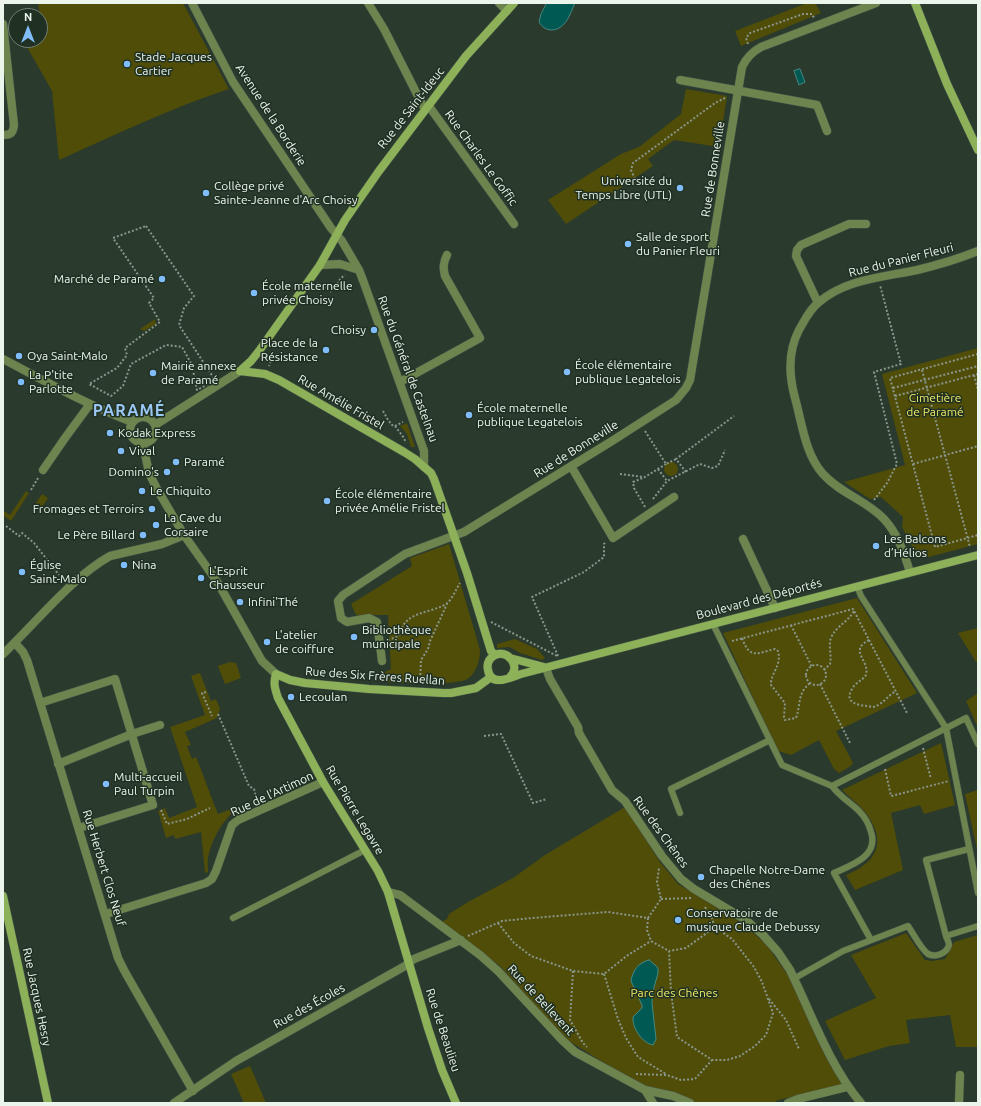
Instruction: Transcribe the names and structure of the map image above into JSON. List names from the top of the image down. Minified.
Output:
{"streets":{"main road":["Rue de Saint-Ideuc","Rue Amélie Fristel","Boulevard des Déportés","Rue des Six Frères Ruellan","Rue Pierre Legavre","Rue Jacques Hesry","Rue de Beaulieu"],"street":["Avenue de la Borderie","Rue Charles Le Goffic","Rue de Bonneville","Rue du Panier Fleuri","Rue du Général de Castelnau","Rue de l'Artimon","Rue des Chênes","Rue Herbert Clos Neuf","Rue de Bellevent","Rue des Écoles"]},"crossings":[["Rue de Saint-Ideuc","Avenue de la Borderie"],["Rue de Saint-Ideuc","Rue Charles Le Goffic"],["Rue de Saint-Ideuc","Rue du Général de Castelnau"],["Rue de Saint-Ideuc","Rue Amélie Fristel"],["Avenue de la Borderie","Rue du Général de Castelnau"],["Rue du Panier Fleuri","Boulevard des Déportés"],["Rue du Général de Castelnau","Rue Amélie Fristel"],["Boulevard des Déportés","Rue des Six Frères Ruellan"],["Boulevard des Déportés","Rue des Chênes"],["Rue des Six Frères Ruellan","Rue Pierre Legavre"],["Rue de l'Artimon","Rue Pierre Legavre"],["Rue de l'Artimon","Rue Herbert Clos Neuf"],["Rue Pierre Legavre","Rue de Bellevent"],["Rue Pierre Legavre","Rue des Écoles"],["Rue Pierre Legavre","Rue de Beaulieu"],["Rue Herbert Clos Neuf","Rue des Écoles"],["Rue de Bellevent","Rue des Écoles"],["Rue des Écoles","Rue de Beaulieu"]],"districts":["PARAMÉ"],"parks":["Cimetière de Paramé","Parc des Chênes"],"places":["Stade Jacques Cartier","Université du Temps Libre (UTL)","Collège privé Sainte-Jeanne d'Arc Choisy","Salle de sport du Panier Fleuri","Marché de Paramé","École maternelle privée Choisy","Choisy","Place de la Résistance","Oya Saint-Malo","École élémentaire publique Legatelois","Mairie annexe de Paramé","La P'tite Parlotte","École maternelle publique Legatelois","Kodak Express","Vival","Paramé","Domino's","Le Chiquito","École élémentaire privée Amélie Fristel","Fromages et Terroirs","La Cave du Corsaire","Le Père Billard","Les Balcons d’Hélios","Nina","Église Saint-Malo","L'Esprit Chausseur","Infini'Thé","Bibliothèque municipale","L'atelier de coiffure","Lecoulan","Multi-accueil Paul Turpin","Chapelle Notre-Dame des Chênes","Conservatoire de musique Claude Debussy"],"north":"top"}
